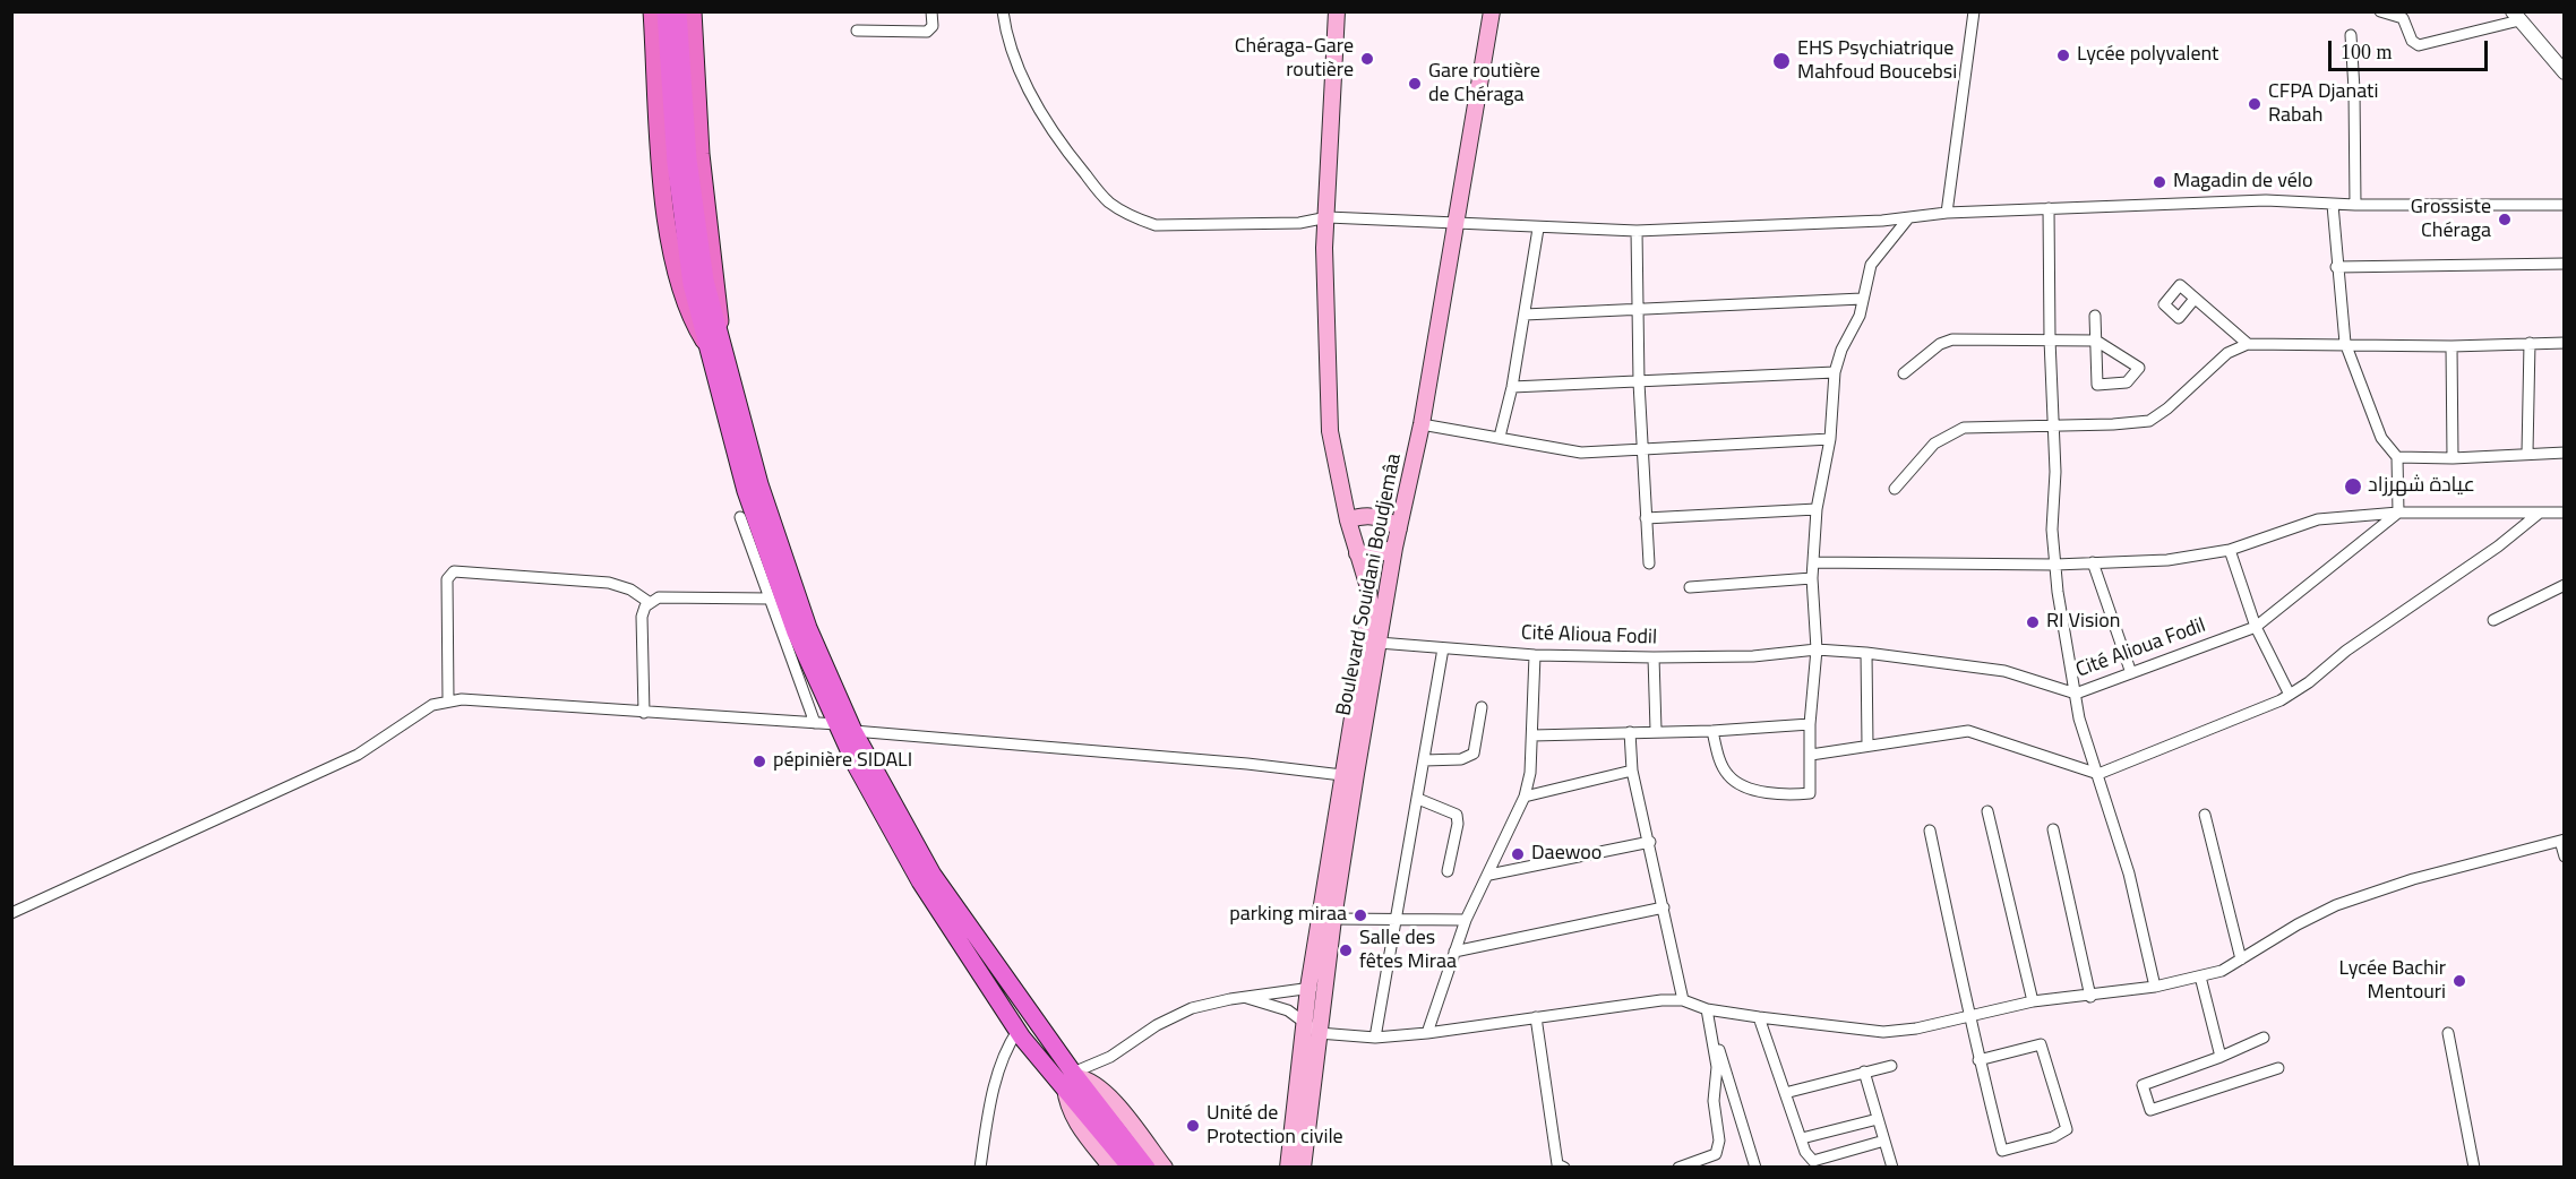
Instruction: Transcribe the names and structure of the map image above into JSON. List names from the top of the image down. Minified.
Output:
{"streets":{"main road":["Boulevard Souidani Boudjemâa"],"street":["Cité Alioua Fodil"]},"crossings":[["Boulevard Souidani Boudjemâa","Cité Alioua Fodil"]],"places":["Lycée polyvalent","Chéraga-Gare routière","EHS Psychiatrique Mahfoud Boucebsi","Gare routière de Chéraga","CFPA Djanati Rabah","Magadin de vélo","Grossiste Chéraga","عيادة شهرزاد","RI Vision","pépinière SIDALI","Daewoo","parking miraa","Salle des fêtes Miraa","Lycée Bachir Mentouri","Unité de Protection civile"],"scale_bar":"100 m"}
